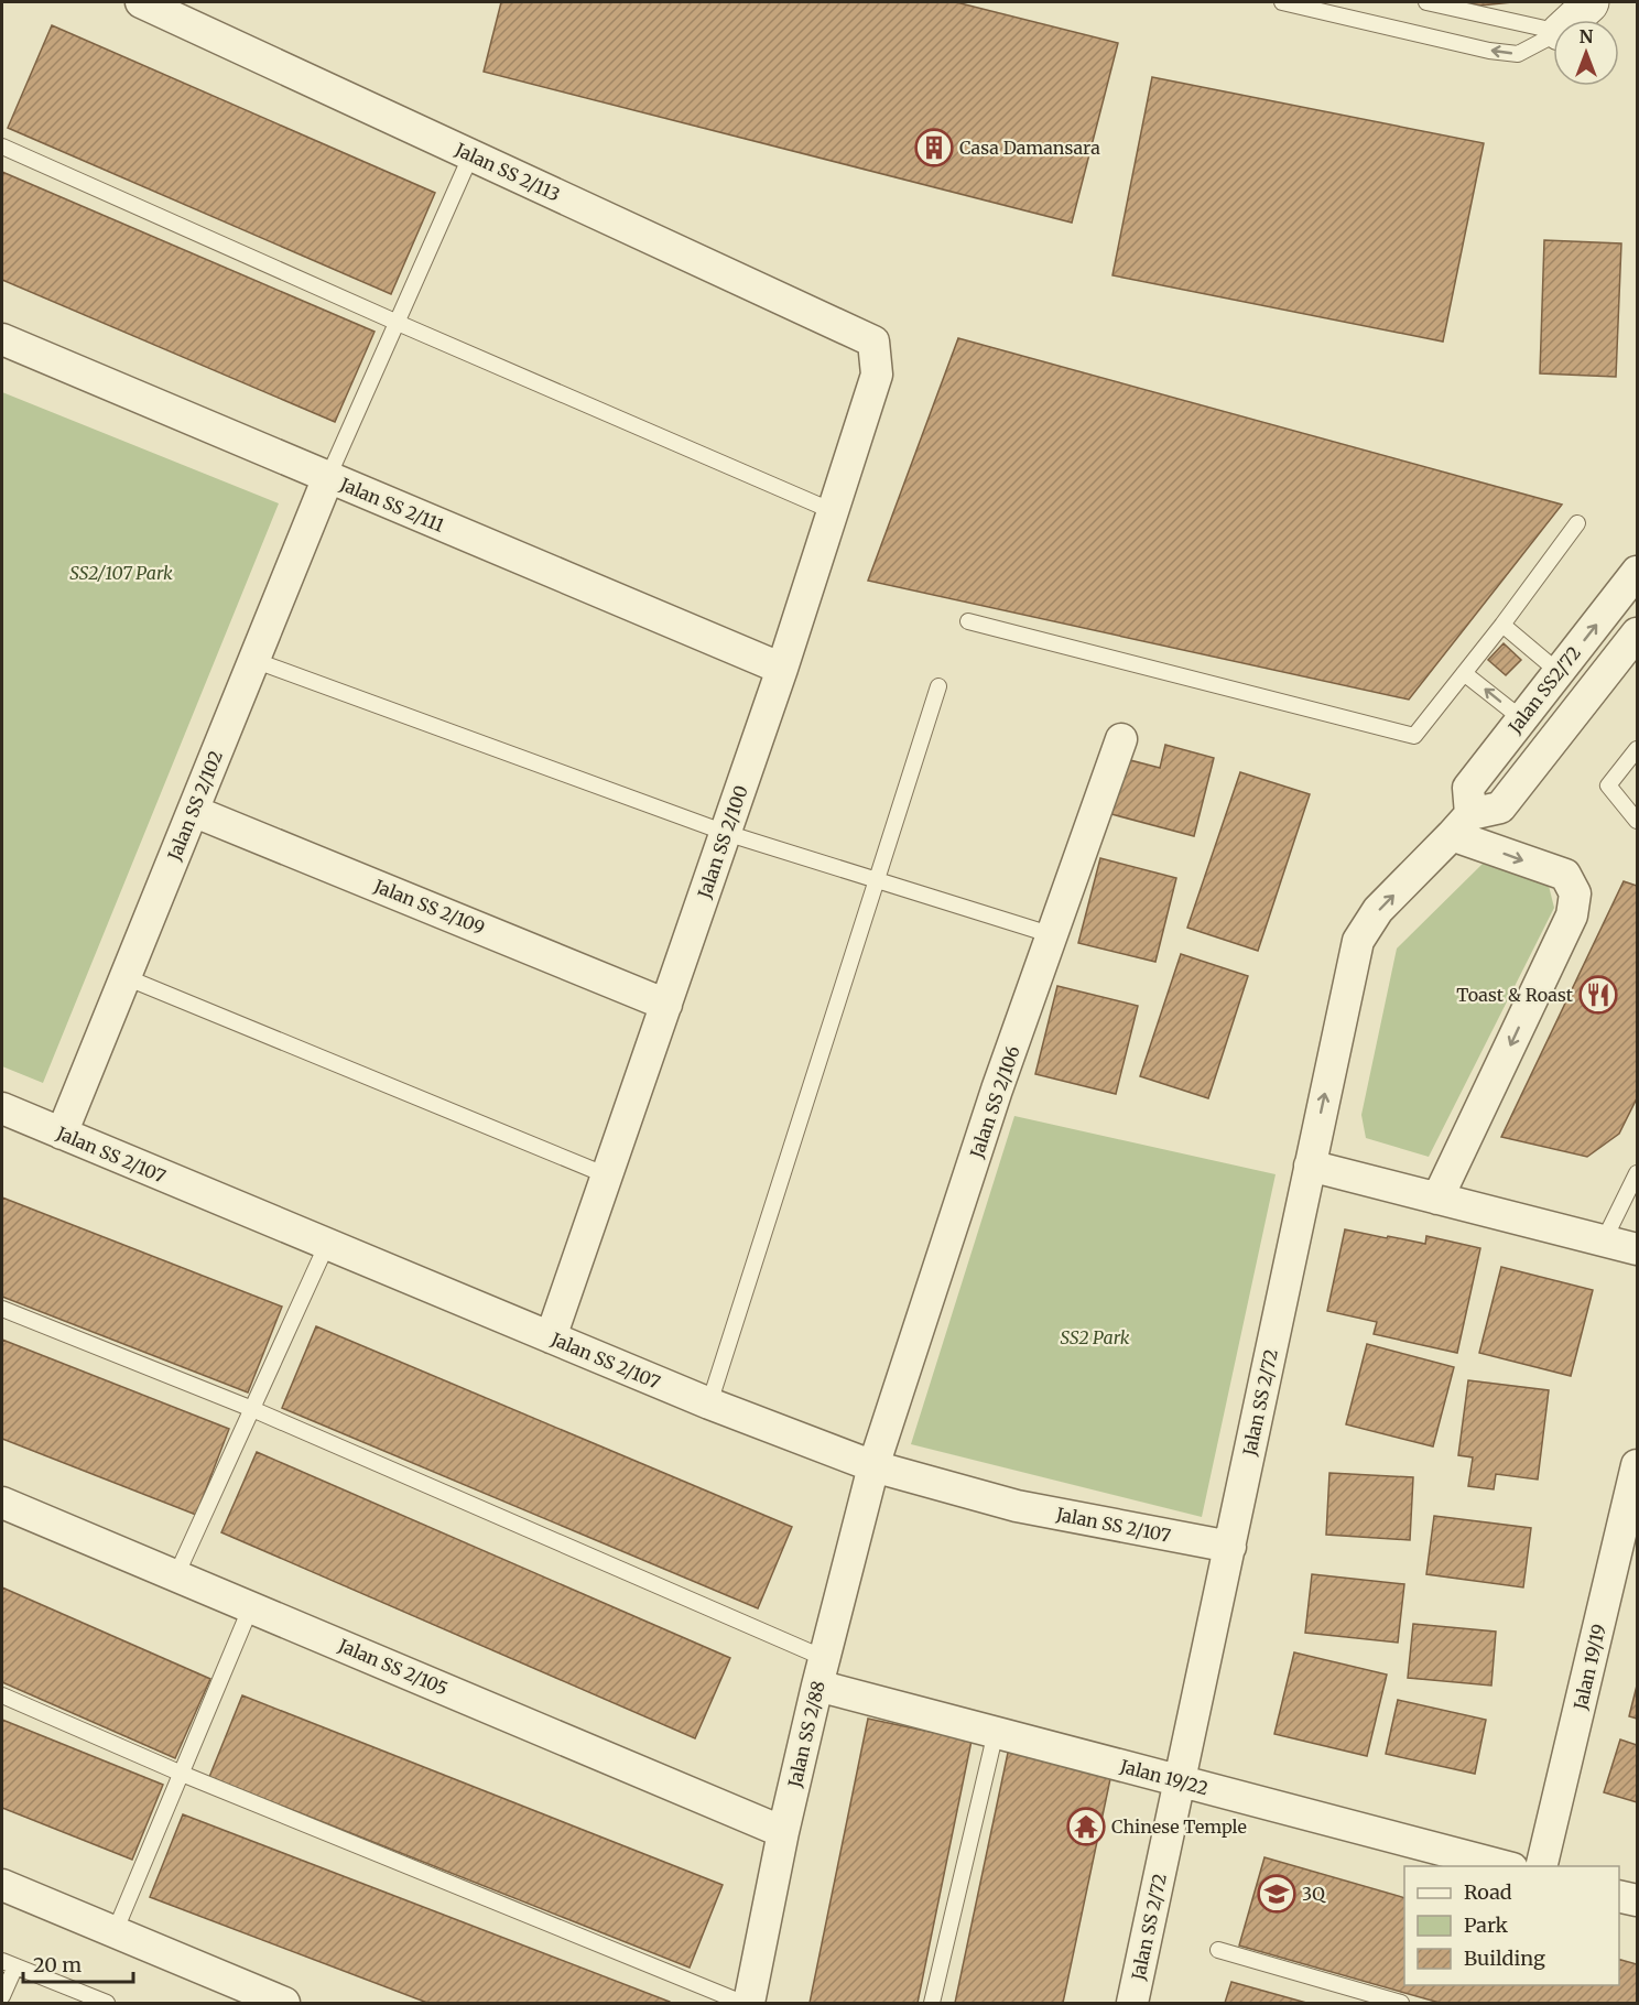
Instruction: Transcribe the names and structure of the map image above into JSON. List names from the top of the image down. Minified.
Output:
{"streets":{"street":["Jalan SS 2/113","Jalan SS 2/111","Jalan SS2/72","Jalan SS 2/102","Jalan SS 2/100","Jalan SS 2/109","Jalan SS 2/106","Jalan SS 2/107","Jalan SS 2/72","Jalan SS 2/105","Jalan 19/19","Jalan SS 2/88","Jalan 19/22"]},"crossings":[["Jalan SS 2/113","Jalan SS 2/100"],["Jalan SS 2/111","Jalan SS 2/102"],["Jalan SS 2/111","Jalan SS 2/100"],["Jalan SS2/72","Jalan SS 2/72"],["Jalan SS 2/102","Jalan SS 2/109"],["Jalan SS 2/102","Jalan SS 2/107"],["Jalan SS 2/100","Jalan SS 2/109"],["Jalan SS 2/100","Jalan SS 2/107"],["Jalan SS 2/106","Jalan SS 2/107"],["Jalan SS 2/106","Jalan SS 2/88"],["Jalan SS 2/107","Jalan SS 2/72"],["Jalan SS 2/107","Jalan SS 2/88"],["Jalan SS 2/72","Jalan 19/22"],["Jalan SS 2/105","Jalan SS 2/88"],["Jalan SS 2/88","Jalan 19/22"]],"parks":["SS2/107 Park","SS2 Park"],"places":{"building":["Casa Damansara"],"restaurant":["Toast & Roast"],"temple":["Chinese Temple"],"school or university":["3Q"]},"legend":["Road","Park","Building"],"scale_bar":"20 m","north":"top"}
